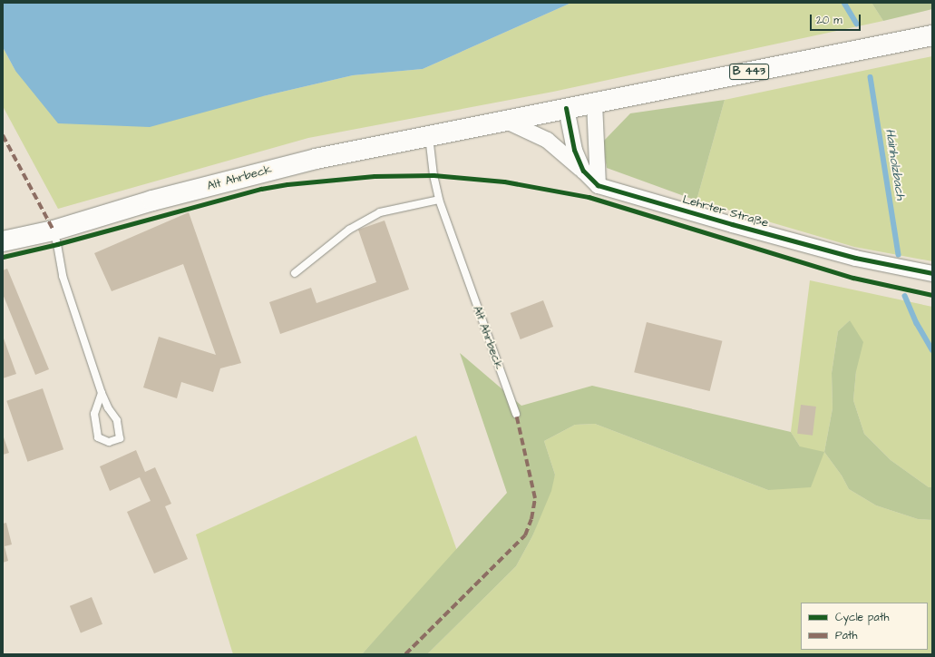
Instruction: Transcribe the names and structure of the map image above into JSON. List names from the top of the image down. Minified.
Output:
{"streets":{"main road":["B 443","Alt Ahrbeck"],"street":["Lehrter Straße"]},"crossings":[["B 443","Alt Ahrbeck"],["B 443","Lehrter Straße"],["Alt Ahrbeck","Lehrter Straße"]],"water":["Hainholzbach"],"legend":["Cycle path","Path"],"scale_bar":"20 m"}
